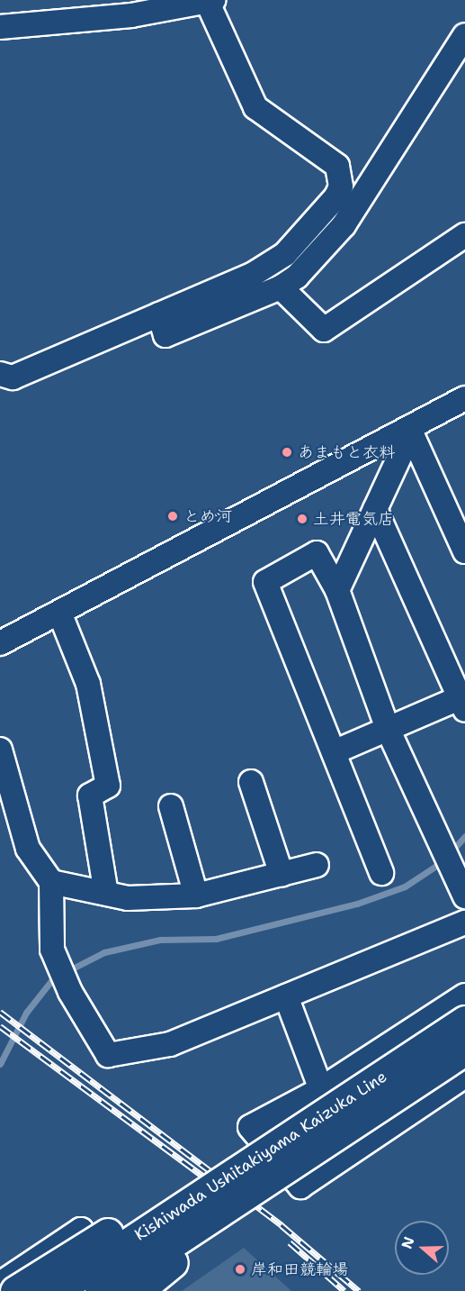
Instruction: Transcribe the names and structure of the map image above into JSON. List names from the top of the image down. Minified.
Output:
{"streets":{"main road":["Kishiwada Ushitakiyama Kaizuka Line"]},"places":["あまもと衣料","とめ河","土井電気店","岸和田競輪場"],"north":"left"}
